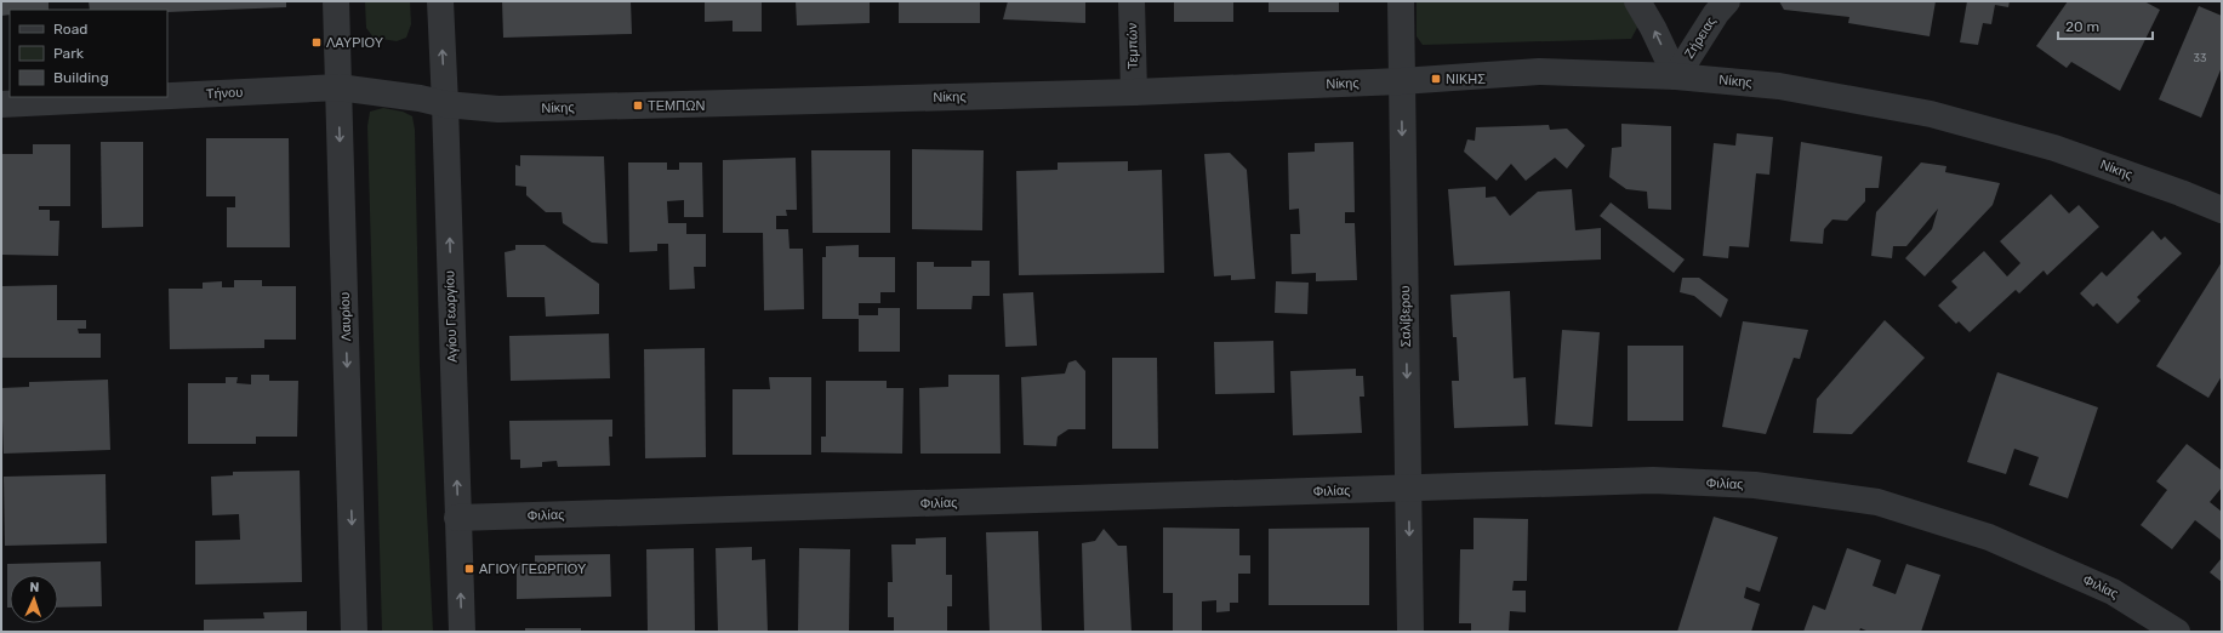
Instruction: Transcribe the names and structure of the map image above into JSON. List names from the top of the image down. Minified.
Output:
{"streets":{"street":["Ζήρειας","Τεμπών","Νίκης","Τήνου","Λαυρίου","Αγίου Γεωργίου","Σαλίβερου","Φιλίας"]},"crossings":[["Ζήρειας","Νίκης"],["Τεμπών","Νίκης"],["Νίκης","Τήνου"],["Νίκης","Αγίου Γεωργίου"],["Νίκης","Σαλίβερου"],["Τήνου","Λαυρίου"],["Τήνου","Αγίου Γεωργίου"],["Αγίου Γεωργίου","Φιλίας"],["Σαλίβερου","Φιλίας"]],"one_way":["Λαυρίου","Αγίου Γεωργίου","Σαλίβερου"],"places":{"transit":["ΛΑΥΡΙΟΥ","ΝΙΚΗΣ","ΤΕΜΠΩΝ","ΑΓΙΟΥ ΓΕΩΡΓΙΟΥ"]},"house_numbers":["33"],"legend":["Road","Park","Building"],"scale_bar":"20 m","north":"top"}
